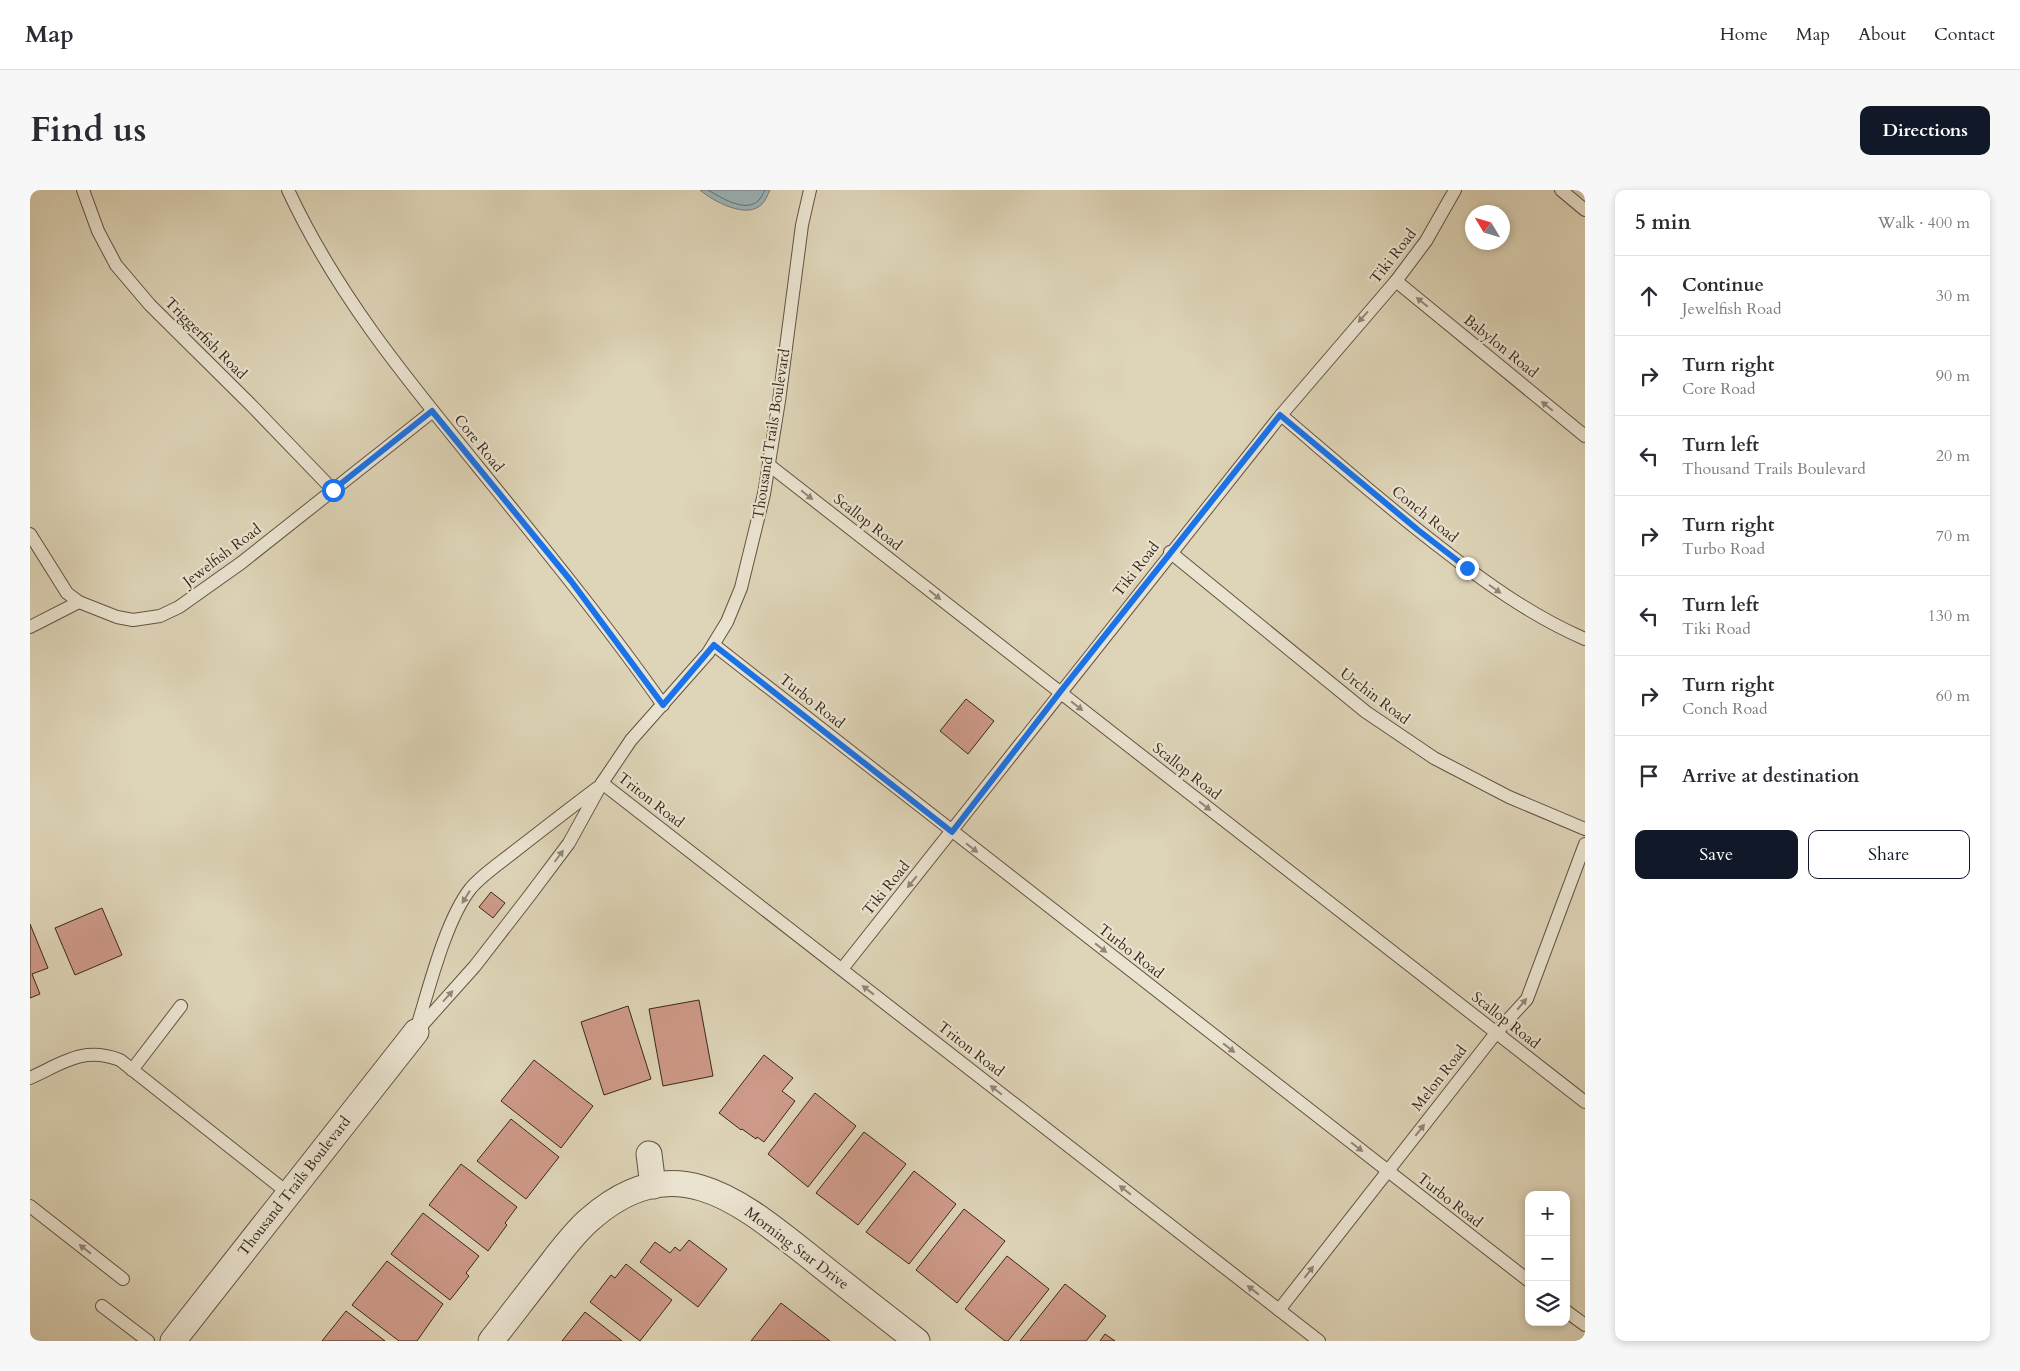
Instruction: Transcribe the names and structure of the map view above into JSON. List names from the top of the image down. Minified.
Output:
{"streets":{"street":["Thousand Trails Boulevard","Morning Star Drive"],"lane":["Tiki Road","Triggerfish Road","Babylon Road","Core Road","Conch Road","Scallop Road","Jewelfish Road","Urchin Road","Turbo Road","Triton Road","Melon Road"]},"crossings":[["Tiki Road","Babylon Road"],["Tiki Road","Conch Road"],["Tiki Road","Scallop Road"],["Tiki Road","Urchin Road"],["Tiki Road","Turbo Road"],["Tiki Road","Triton Road"],["Triggerfish Road","Jewelfish Road"],["Thousand Trails Boulevard","Core Road"],["Thousand Trails Boulevard","Scallop Road"],["Thousand Trails Boulevard","Turbo Road"],["Thousand Trails Boulevard","Triton Road"],["Core Road","Jewelfish Road"],["Scallop Road","Melon Road"],["Turbo Road","Melon Road"],["Triton Road","Melon Road"]],"one_way":["Tiki Road","Babylon Road","Conch Road","Scallop Road","Turbo Road","Triton Road","Melon Road"],"north":"top left","page":{"header":"Map","nav":["Home","Map","About","Contact"],"title":"Find us","buttons":["Directions",["Save","Share"]],"heading":["5 min","Walk · 400 m"],"list":[["Continue","Jewelfish Road","30 m"],["Turn right","Core Road","90 m"],["Turn left","Thousand Trails Boulevard","20 m"],["Turn right","Turbo Road","70 m"],["Turn left","Tiki Road","130 m"],["Turn right","Conch Road","60 m"],"Arrive at destination"],"map_buttons":["+","−"]}}
